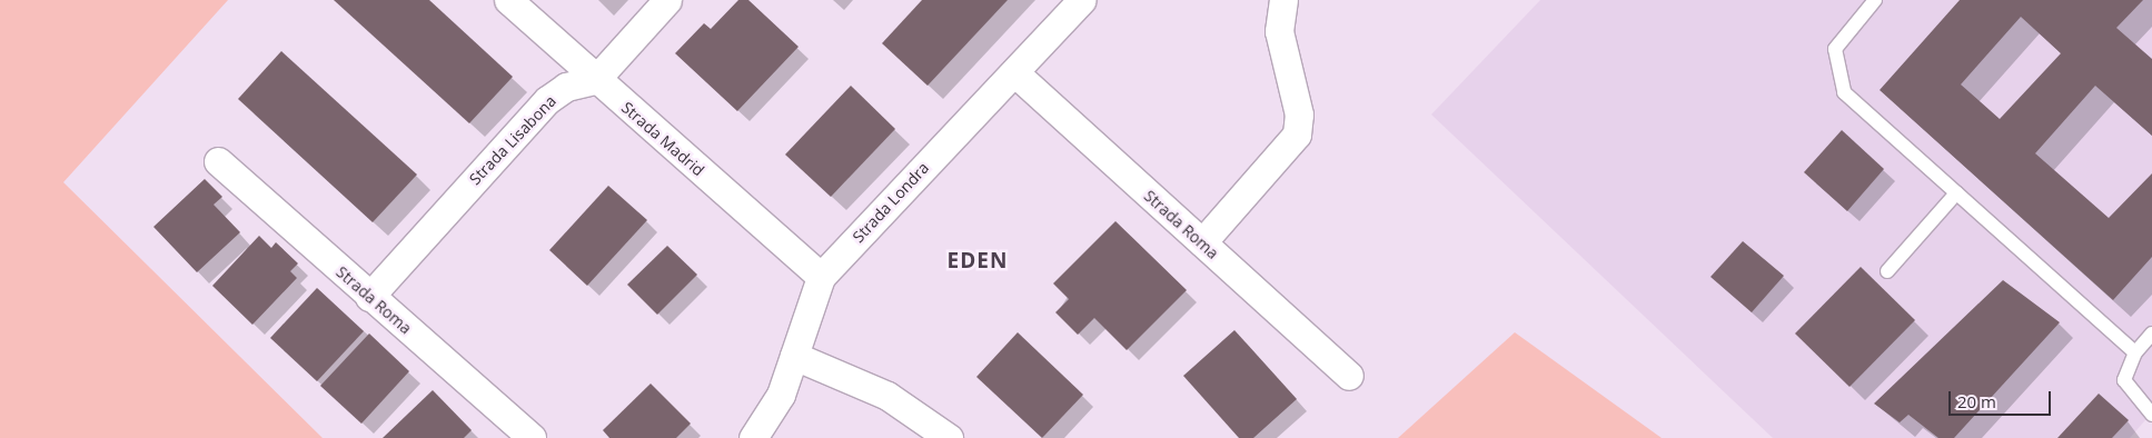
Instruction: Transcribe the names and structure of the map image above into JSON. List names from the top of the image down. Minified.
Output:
{"streets":{"street":["Strada Madrid","Strada Lisabona","Strada Londra","Strada Roma"]},"crossings":[["Strada Madrid","Strada Lisabona"],["Strada Madrid","Strada Londra"],["Strada Lisabona","Strada Roma"],["Strada Londra","Strada Roma"]],"districts":["EDEN"],"scale_bar":"20 m"}
